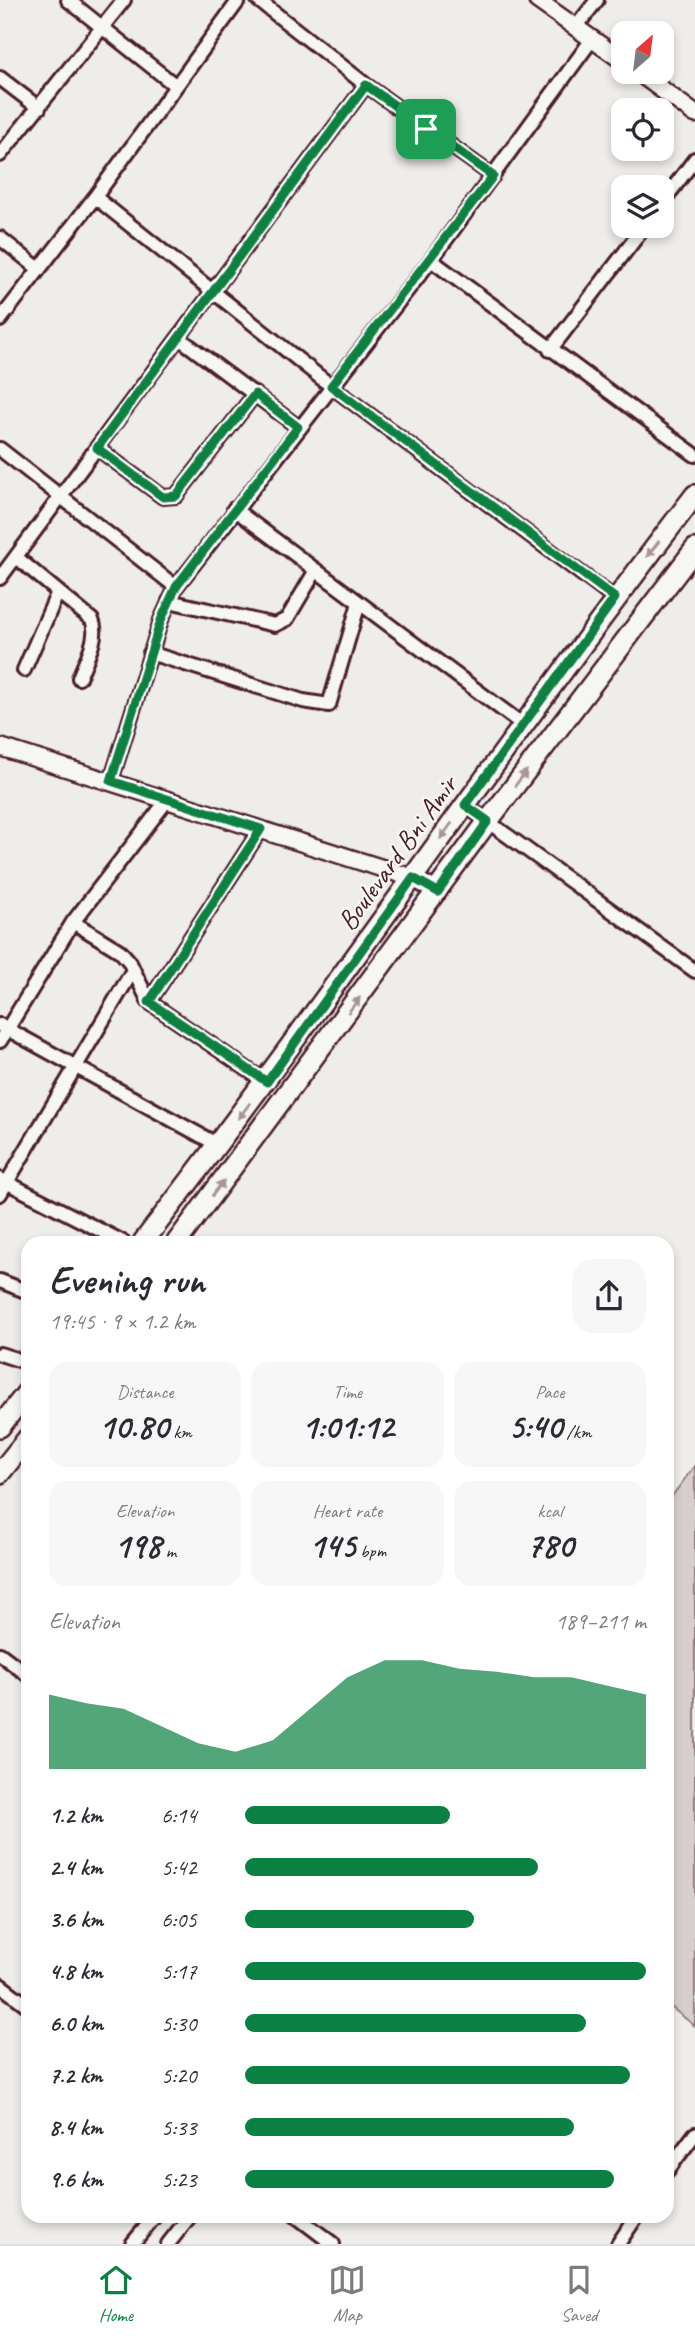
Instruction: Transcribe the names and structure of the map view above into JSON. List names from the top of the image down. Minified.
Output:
{"streets":{"main road":["Boulevard Bni Amir"]},"north":"top right","page":{"heading":["Evening run","19:45 · 9 × 1.2 km"],"stats":[["Distance","10.80 km"],["Time","1:01:12"],["Pace","5:40 /km"],["Elevation","198 m"],["Heart rate","145 bpm"],["kcal","780"]],"chart":["Elevation","189–211 m"],"list":[{"name":"1.2 km","note":"6:14"},{"name":"2.4 km","note":"5:42"},{"name":"3.6 km","note":"6:05"},{"name":"4.8 km","note":"5:17"},{"name":"6.0 km","note":"5:30"},{"name":"7.2 km","note":"5:20"},{"name":"8.4 km","note":"5:33"},{"name":"9.6 km","note":"5:23"}],"tabs":["Home","Map","Saved"]}}
